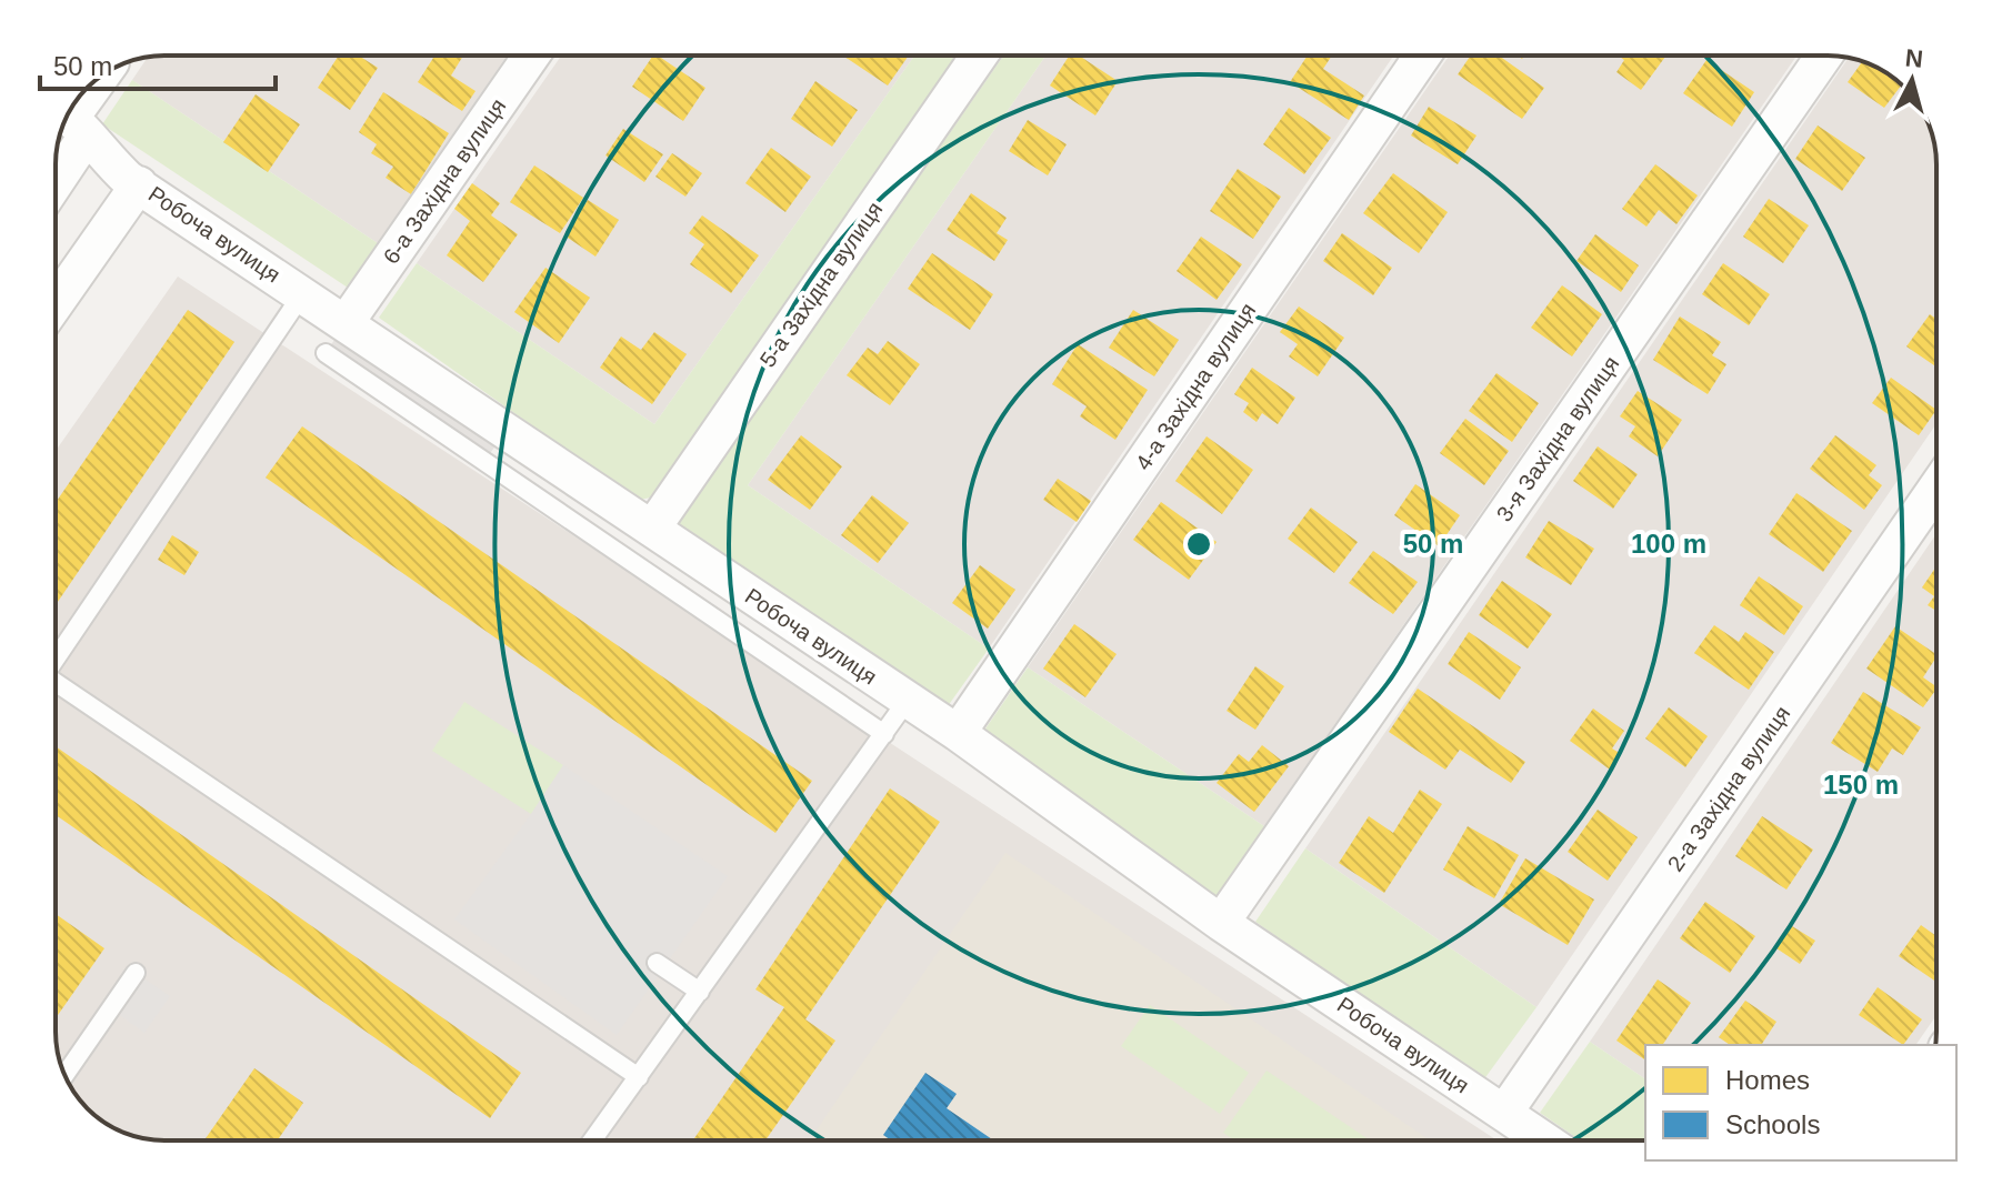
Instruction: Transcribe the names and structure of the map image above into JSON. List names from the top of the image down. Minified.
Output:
{"streets":{"street":["6-а Західна вулиця","Робоча вулиця","5-а Західна вулиця","4-а Західна вулиця","3-я Західна вулиця","2-а Західна вулиця"]},"crossings":[["6-а Західна вулиця","Робоча вулиця"],["Робоча вулиця","5-а Західна вулиця"],["Робоча вулиця","4-а Західна вулиця"],["Робоча вулиця","3-я Західна вулиця"],["Робоча вулиця","2-а Західна вулиця"]],"legend":["Homes","Schools"],"scale_bar":"50 m","north":"top","rings":["50 m","100 m","150 m"]}
